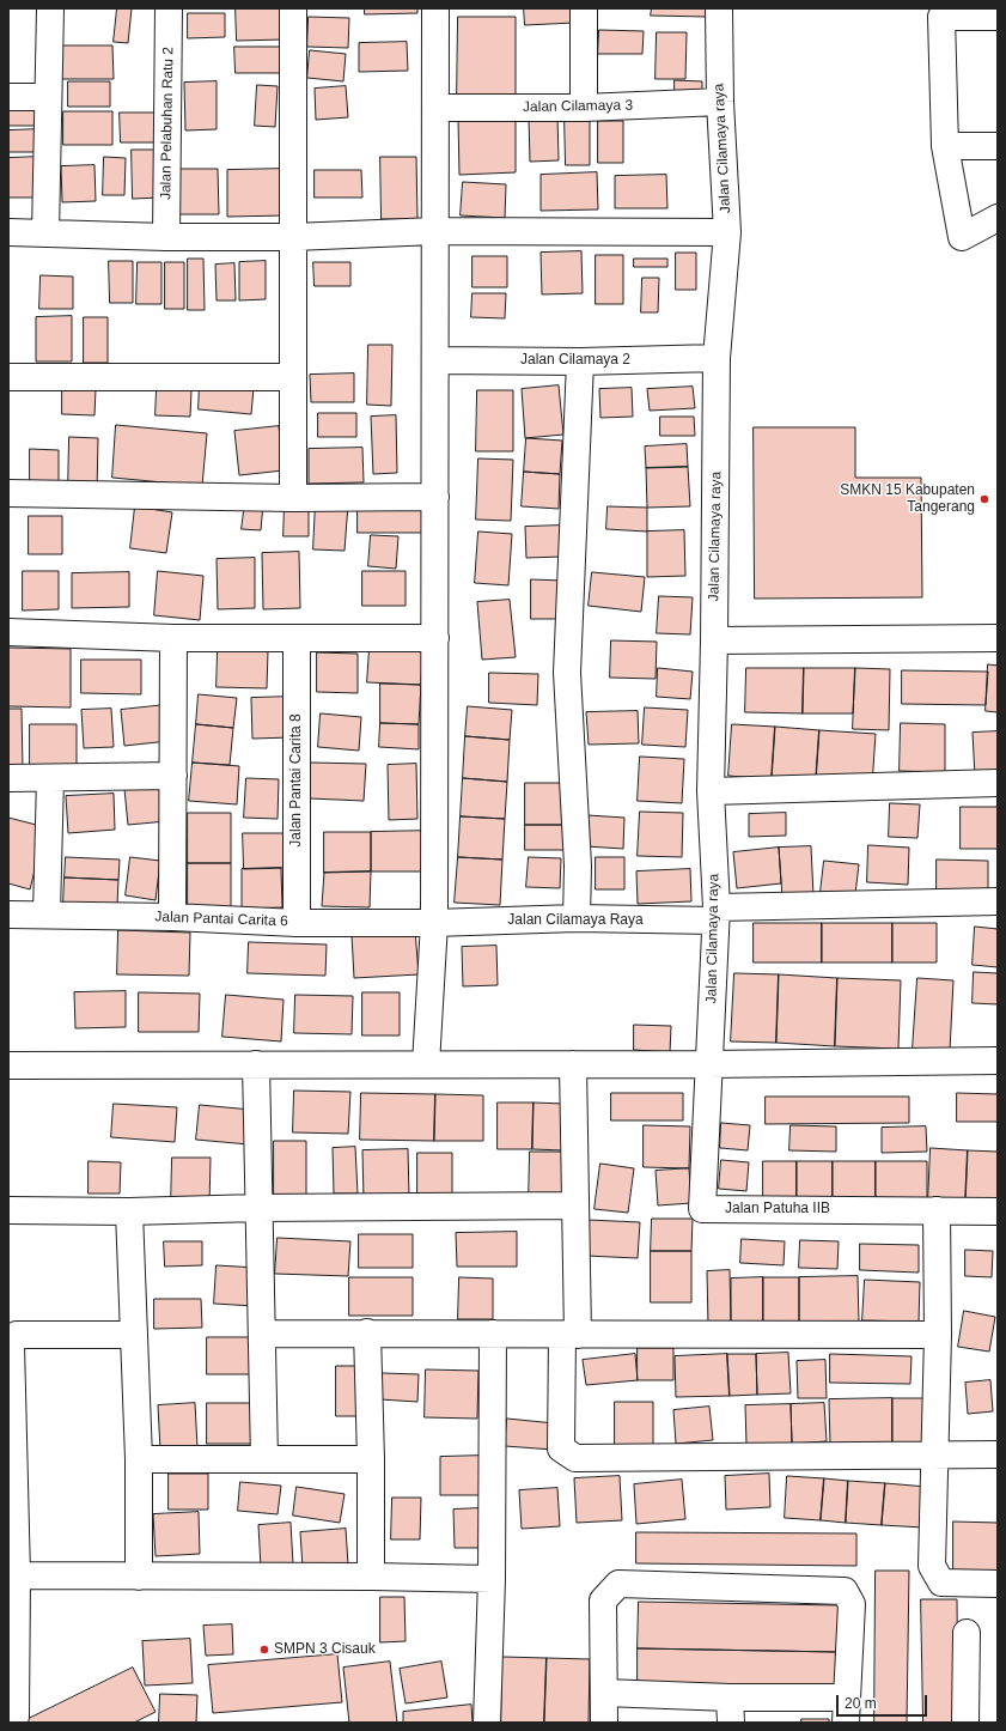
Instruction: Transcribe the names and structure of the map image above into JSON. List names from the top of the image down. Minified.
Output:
{"streets":{"street":["Jalan Cilamaya 3","Jalan Pelabuhan Ratu 2","Jalan Cilamaya raya","Jalan Cilamaya 2","Jalan Pantai Carita 8","Jalan Pantai Carita 6","Jalan Cilamaya Raya","Jalan Patuha IIB"]},"crossings":[["Jalan Cilamaya 3","Jalan Cilamaya raya"],["Jalan Cilamaya raya","Jalan Cilamaya 2"],["Jalan Cilamaya raya","Jalan Cilamaya Raya"],["Jalan Cilamaya raya","Jalan Patuha IIB"],["Jalan Pantai Carita 8","Jalan Pantai Carita 6"],["Jalan Pantai Carita 6","Jalan Cilamaya Raya"]],"places":["SMKN 15 Kabupaten Tangerang","SMPN 3 Cisauk"],"scale_bar":"20 m"}
